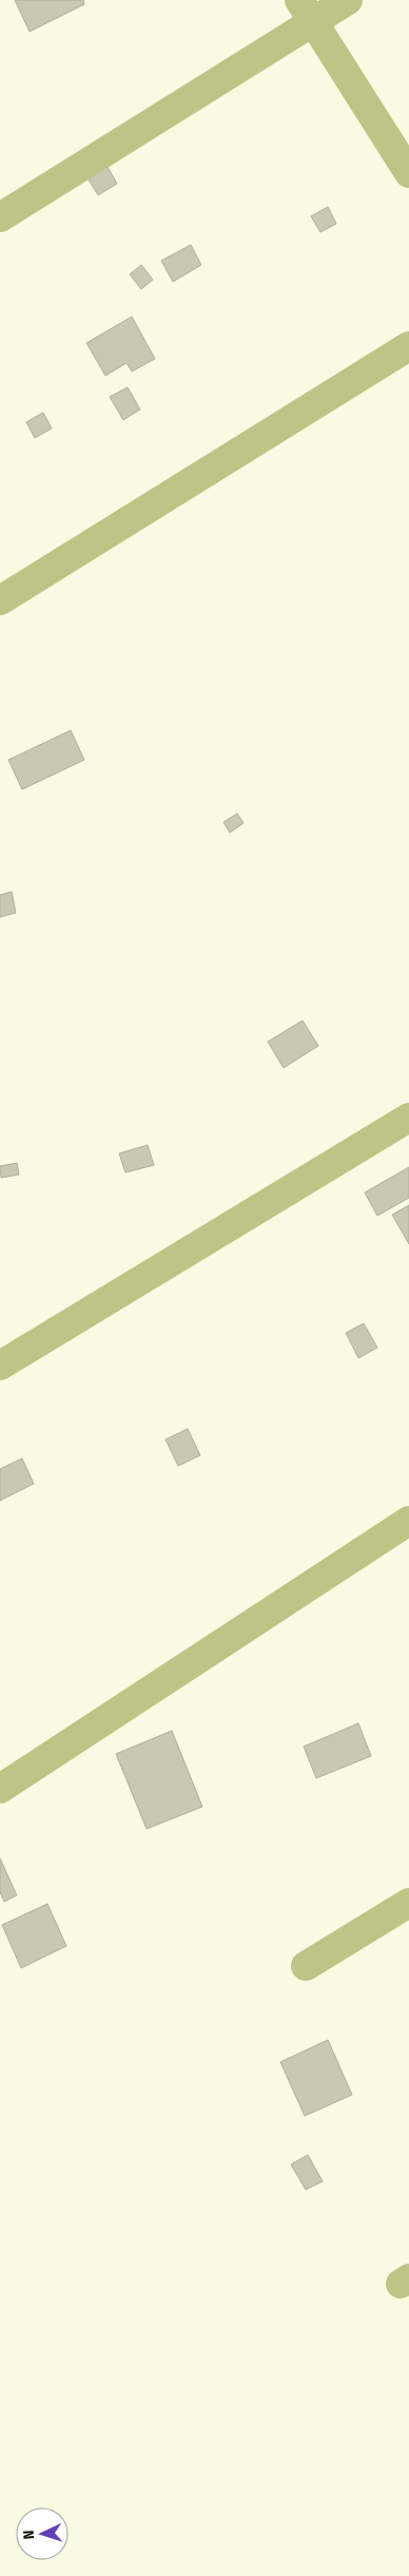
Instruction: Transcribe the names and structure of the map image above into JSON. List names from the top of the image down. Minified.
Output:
{"north":"left"}
